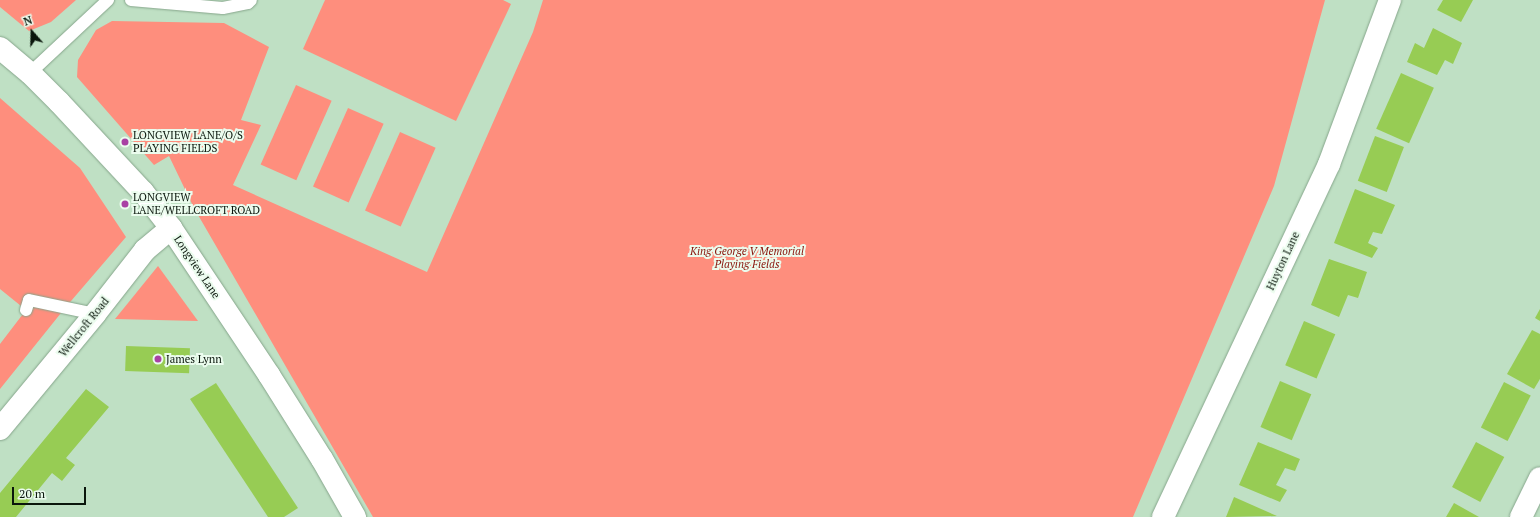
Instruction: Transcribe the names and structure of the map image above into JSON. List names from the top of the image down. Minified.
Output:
{"streets":{"street":["Huyton Lane","Longview Lane","Wellcroft Road"]},"crossings":[["Longview Lane","Wellcroft Road"]],"parks":["King George V Memorial Playing Fields"],"places":["LONGVIEW LANE/O/S PLAYING FIELDS","LONGVIEW LANE/WELLCROFT ROAD","James Lynn"],"scale_bar":"20 m","north":"top"}
